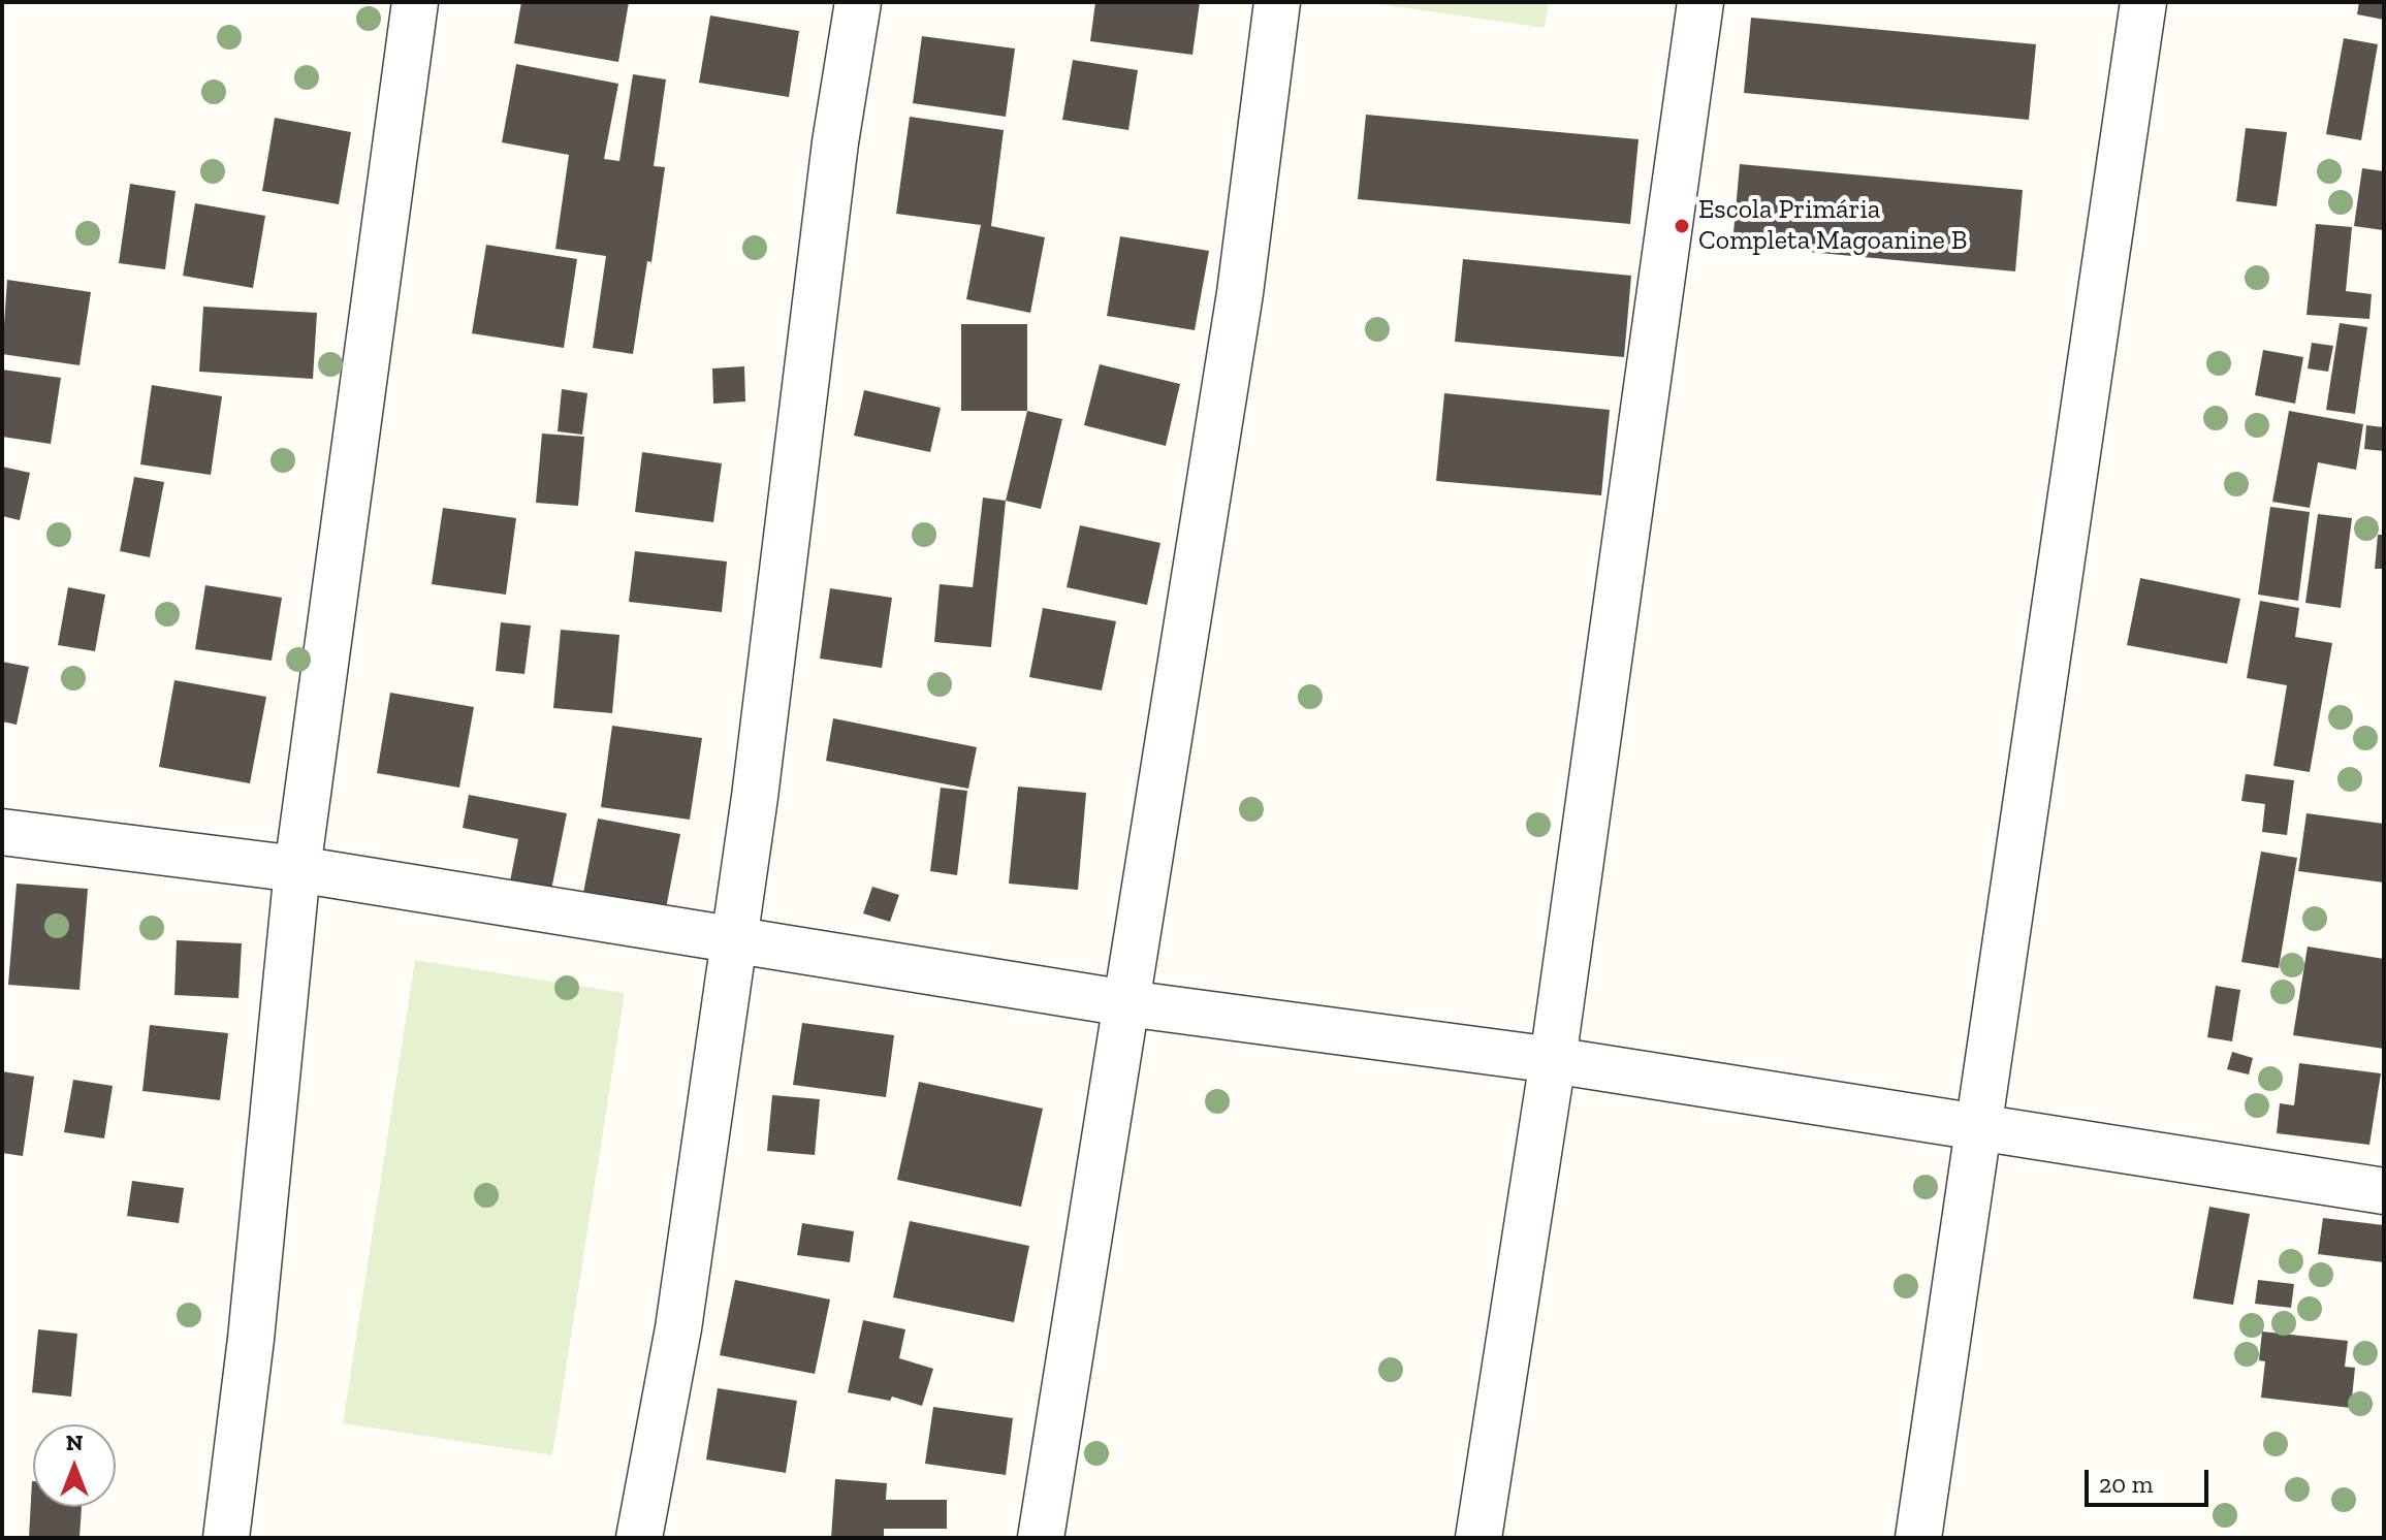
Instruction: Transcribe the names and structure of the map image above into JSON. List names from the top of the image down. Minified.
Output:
{"places":["Escola Primária Completa Magoanine B"],"scale_bar":"20 m","north":"top"}
